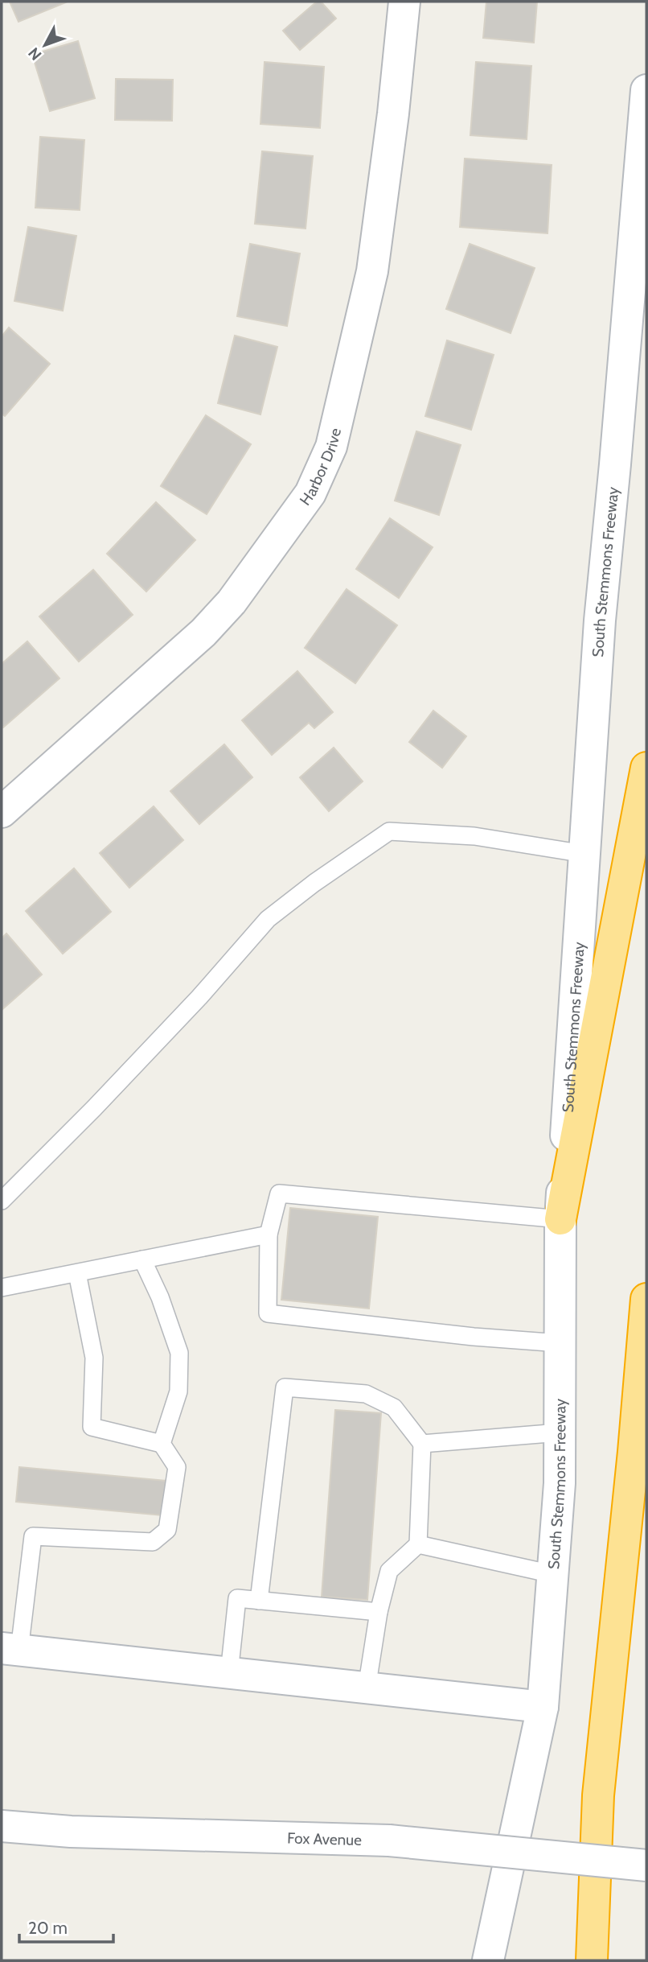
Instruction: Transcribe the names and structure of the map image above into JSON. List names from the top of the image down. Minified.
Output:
{"streets":{"main road":["Harbor Drive","South Stemmons Freeway","Fox Avenue"]},"scale_bar":"20 m","north":"bottom left"}
